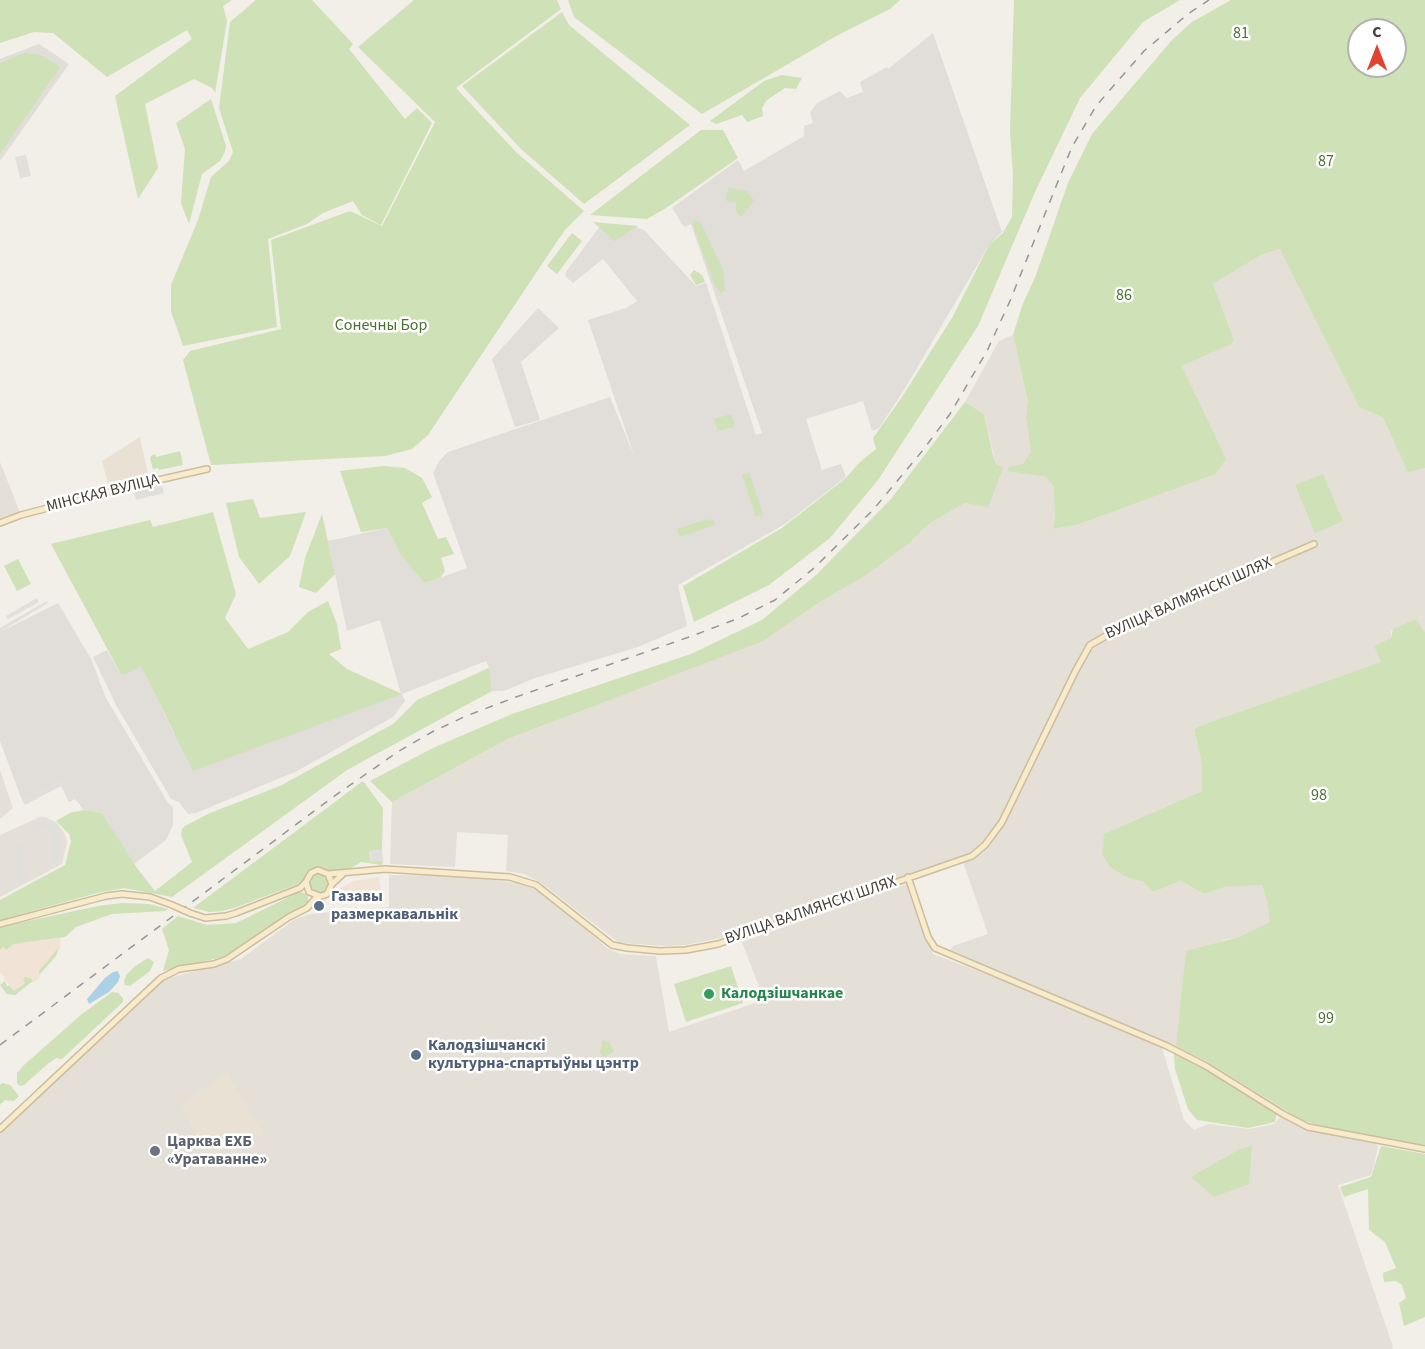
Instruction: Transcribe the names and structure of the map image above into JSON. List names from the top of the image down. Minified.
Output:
{"streets":{"main road":["МІНСКАЯ ВУЛІЦА","ВУЛІЦА ВАЛМЯНСКІ ШЛЯХ"]},"parks":["81","87","86","Сонечны Бор","98","99"],"places":["Газавы размеркавальнік","Калодзішчанкае","Калодзішчанскі культурна-спартыўны цэнтр","Царква ЕХБ «Уратаванне»"],"north":"top"}
